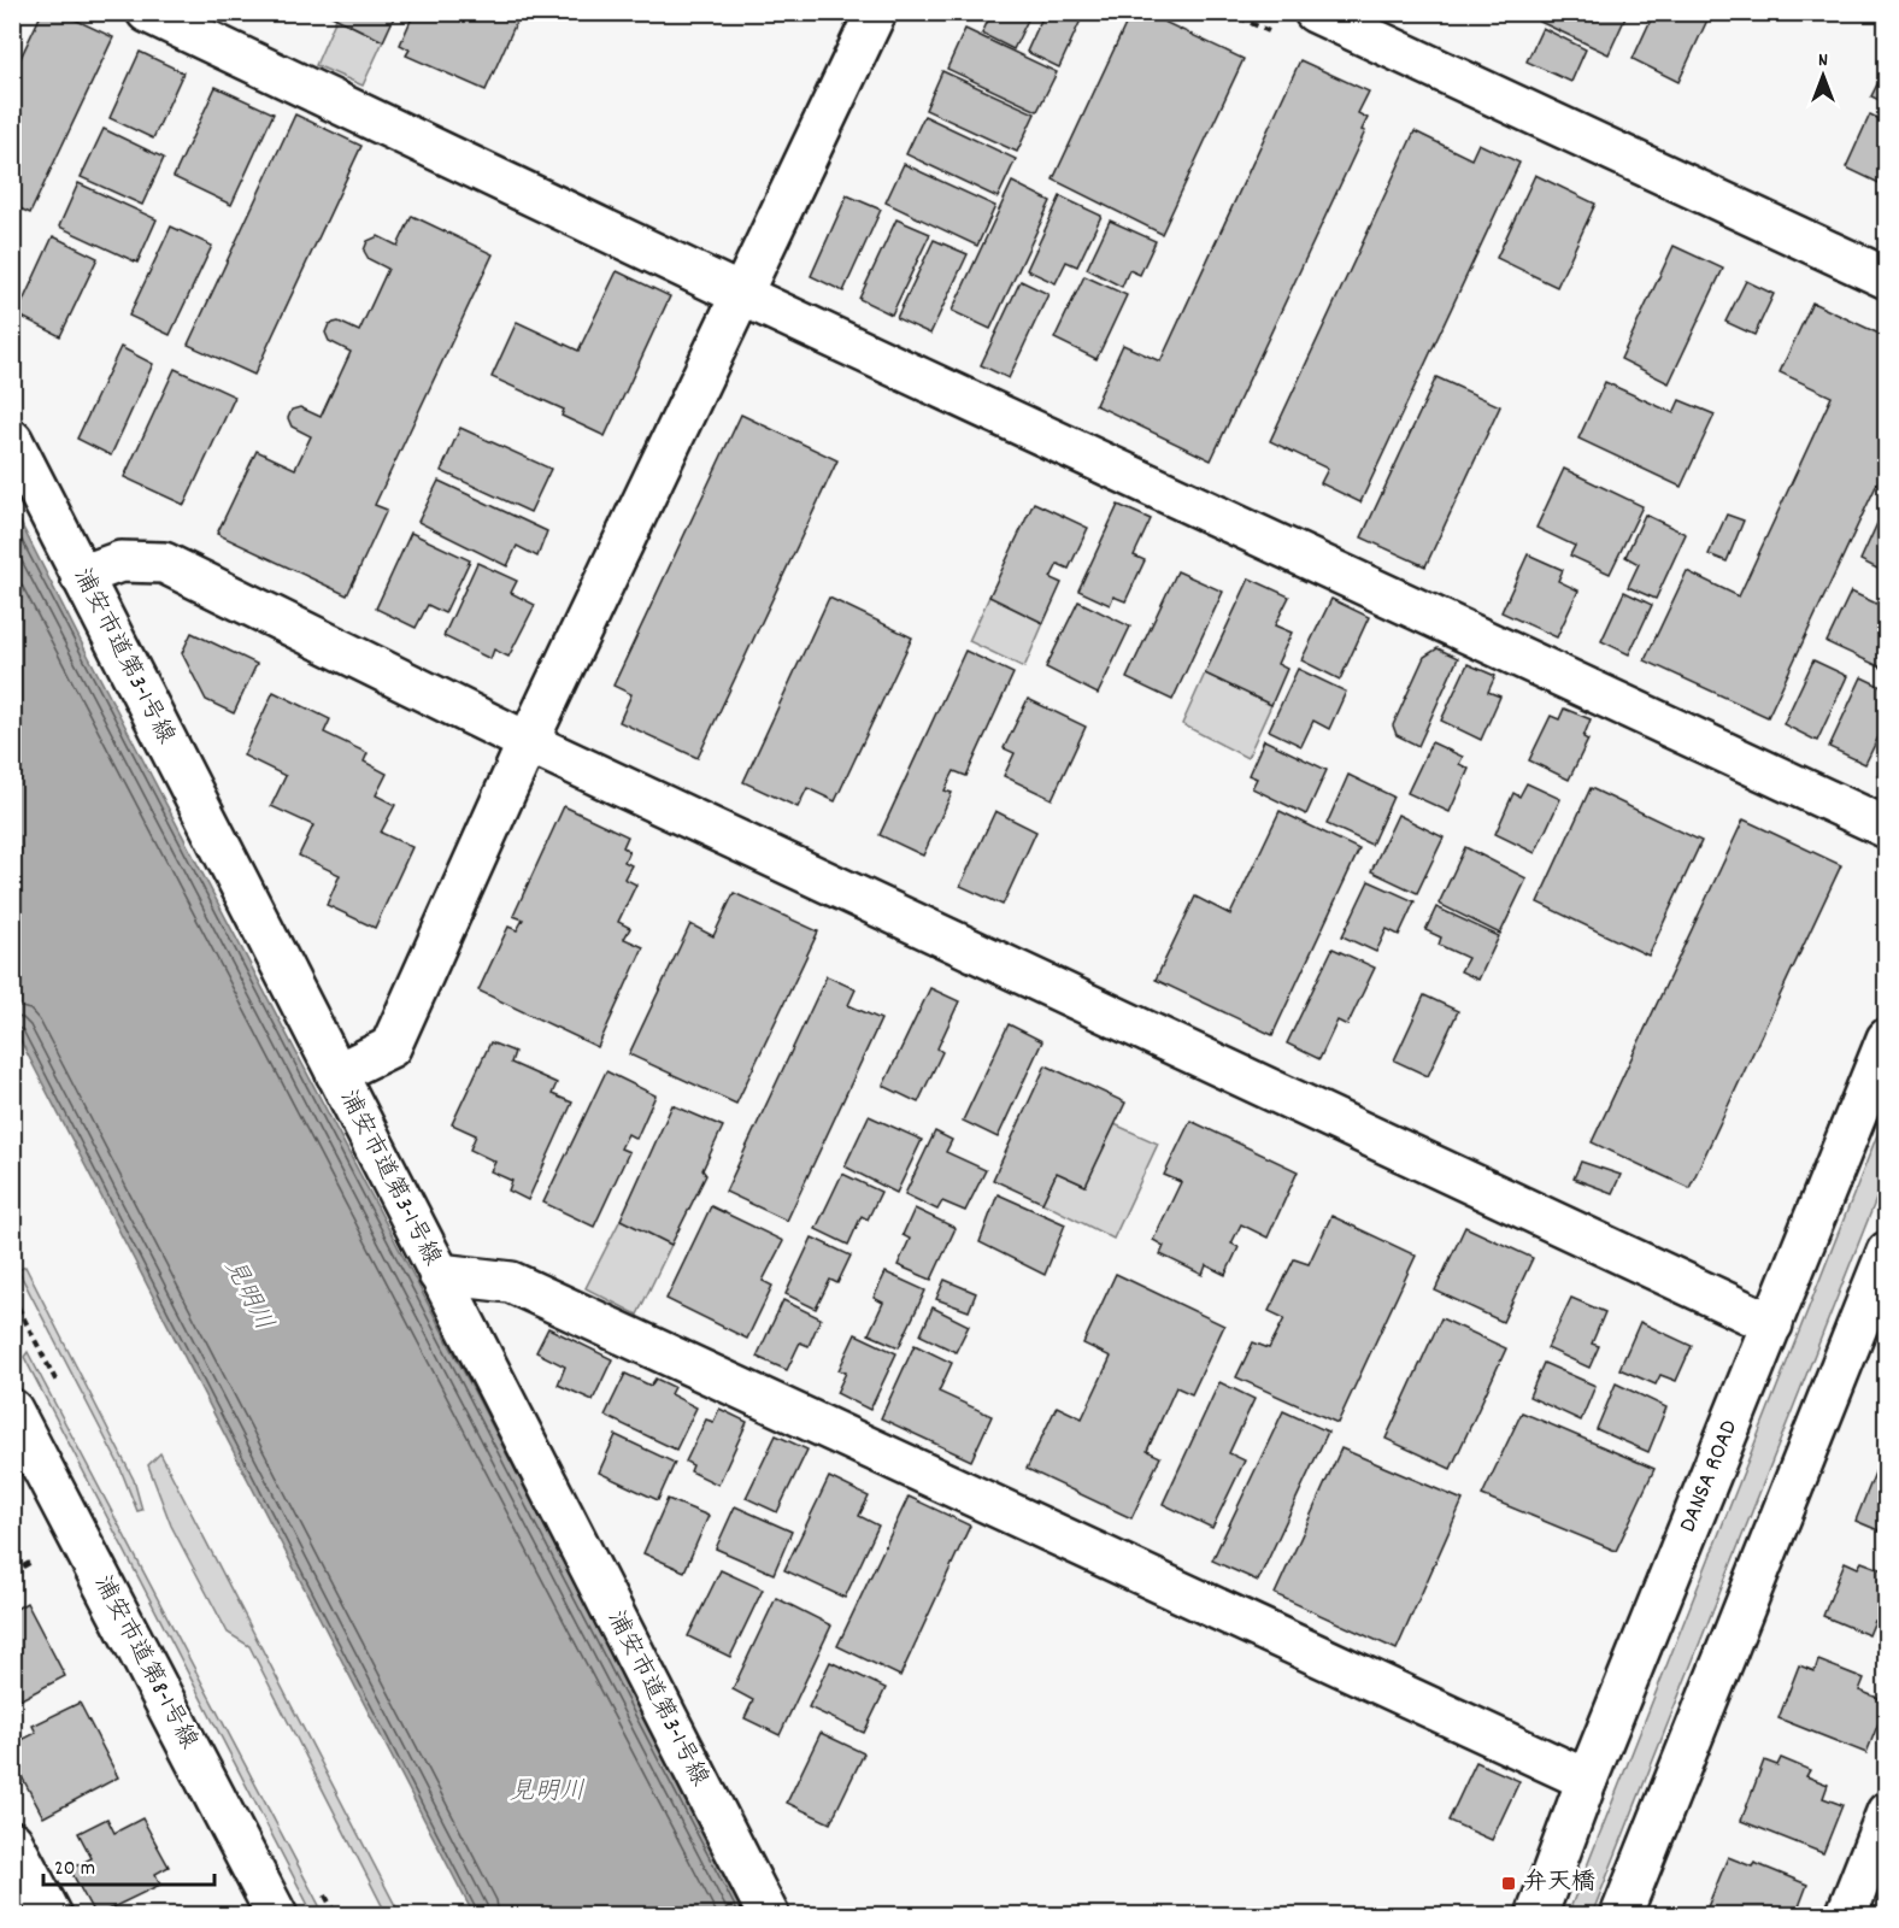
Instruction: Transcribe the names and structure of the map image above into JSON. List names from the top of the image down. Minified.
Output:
{"streets":{"street":["浦安市道第3-1号線","DANSA ROAD","浦安市道第8-1号線"]},"water":["見明川"],"places":{"transit":["弁天橋"]},"scale_bar":"20 m","north":"top"}
